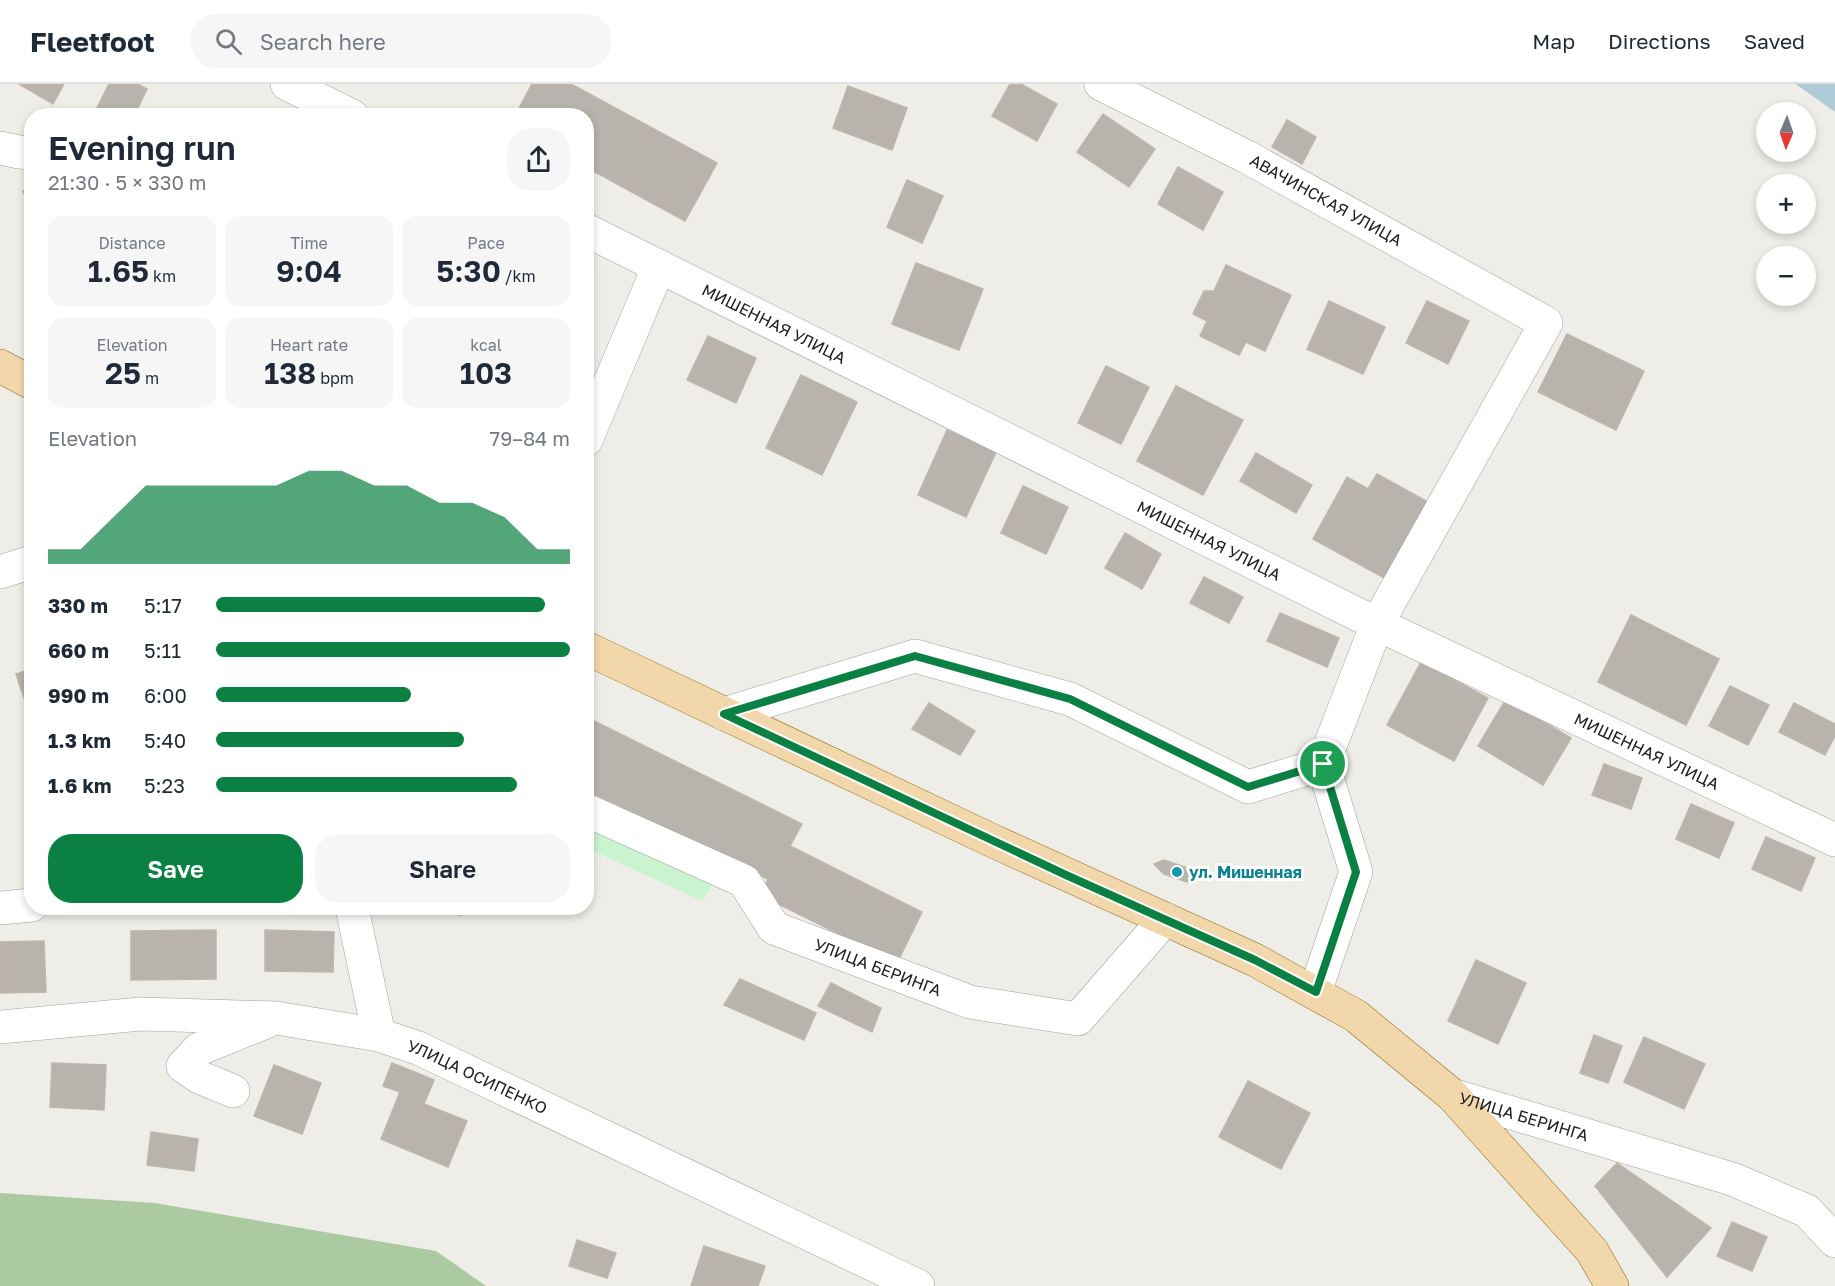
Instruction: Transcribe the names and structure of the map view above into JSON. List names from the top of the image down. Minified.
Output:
{"streets":{"main road":["УЛИЦА БЕРИНГА"],"street":["АВАЧИНСКАЯ УЛИЦА","МИШЕННАЯ УЛИЦА","УЛИЦА ОСИПЕНКО"]},"crossings":[["АВАЧИНСКАЯ УЛИЦА","МИШЕННАЯ УЛИЦА"]],"places":["ул. Мишенная"],"north":"bottom","page":{"header":"Fleetfoot","search":"Search here","nav":["Map","Directions","Saved"],"map_buttons":["+","−"],"heading":["Evening run","21:30 · 5 × 330 m"],"stats":[["Distance","1.65 km"],["Time","9:04"],["Pace","5:30 /km"],["Elevation","25 m"],["Heart rate","138 bpm"],["kcal","103"]],"chart":["Elevation","79–84 m"],"list":[{"name":"330 m","note":"5:17"},{"name":"660 m","note":"5:11"},{"name":"990 m","note":"6:00"},{"name":"1.3 km","note":"5:40"},{"name":"1.6 km","note":"5:23"}],"buttons":["Save","Share"]}}
